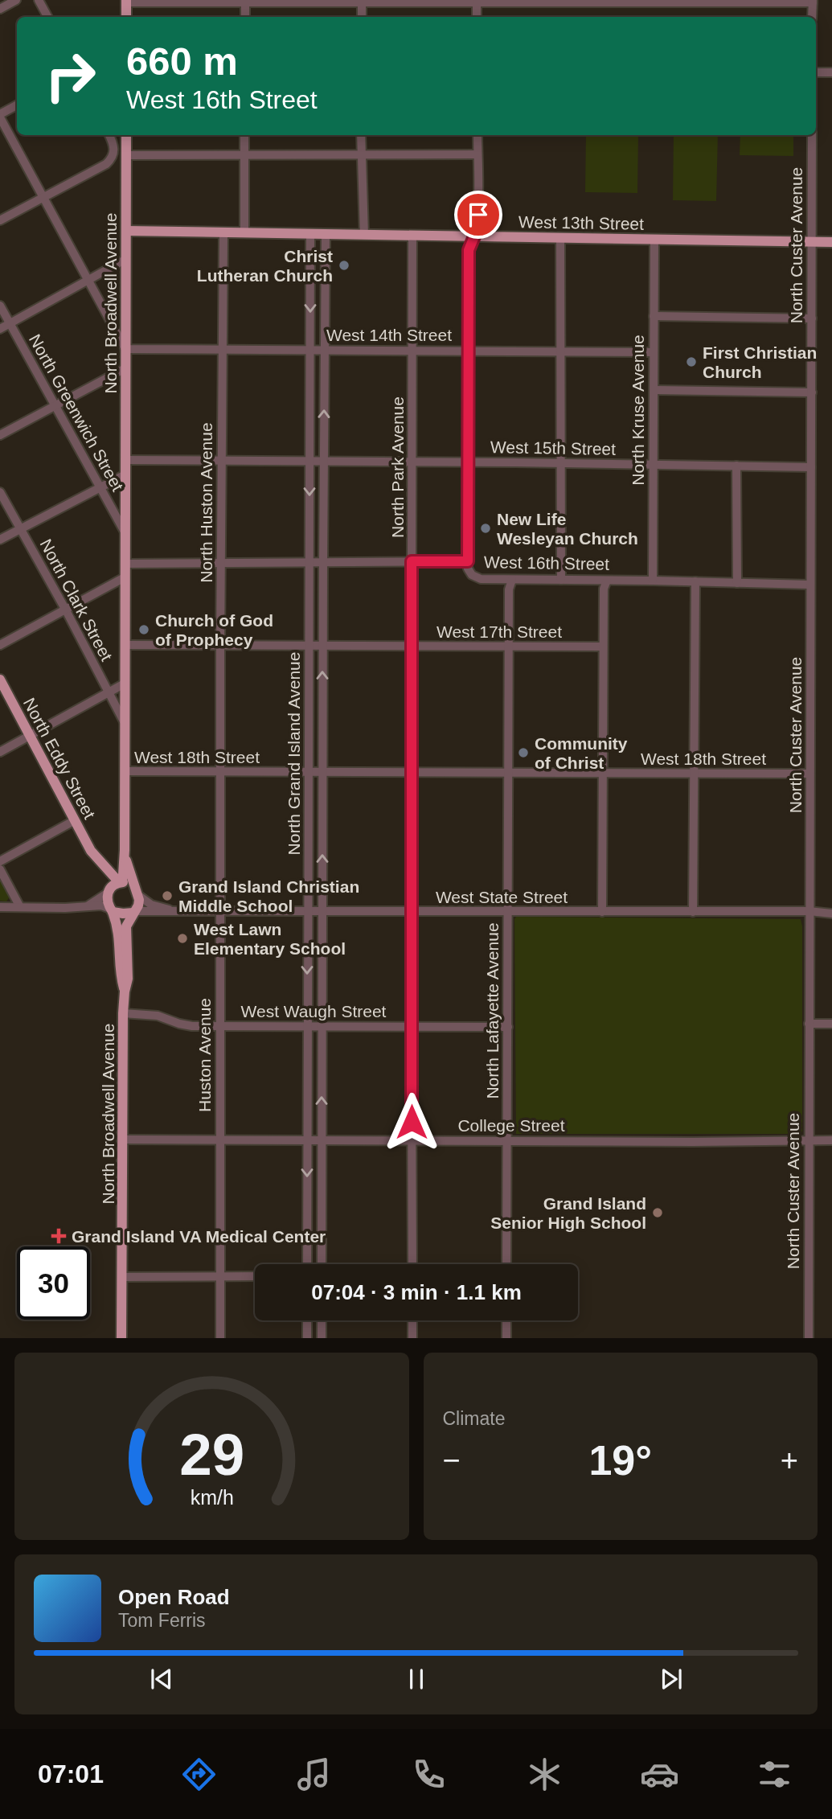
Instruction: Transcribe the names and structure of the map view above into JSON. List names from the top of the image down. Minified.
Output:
{"streets":{"main road":["West 13th Street","North Broadwell Avenue","North Eddy Street"],"street":["North Custer Avenue","West 14th Street","North Kruse Avenue","North Greenwich Street","West 15th Street","North Park Avenue","North Huston Avenue","West 16th Street","North Clark Street","West 17th Street","North Grand Island Avenue","West 18th Street","West State Street","West Waugh Street","North Lafayette Avenue","Huston Avenue","College Street"]},"crossings":[["West 13th Street","North Custer Avenue"],["West 13th Street","North Broadwell Avenue"],["West 13th Street","North Kruse Avenue"],["West 13th Street","North Park Avenue"],["West 13th Street","North Huston Avenue"],["West 13th Street","North Grand Island Avenue"],["North Custer Avenue","West 15th Street"],["North Custer Avenue","West 16th Street"],["North Custer Avenue","West 18th Street"],["North Custer Avenue","West State Street"],["North Custer Avenue","College Street"],["North Broadwell Avenue","West 14th Street"],["North Broadwell Avenue","North Greenwich Street"],["North Broadwell Avenue","West 15th Street"],["North Broadwell Avenue","West 16th Street"],["North Broadwell Avenue","North Clark Street"],["North Broadwell Avenue","West 17th Street"],["North Broadwell Avenue","West 18th Street"],["North Broadwell Avenue","North Eddy Street"],["North Broadwell Avenue","West State Street"],["North Broadwell Avenue","West Waugh Street"],["North Broadwell Avenue","College Street"],["West 14th Street","North Kruse Avenue"],["West 14th Street","North Park Avenue"],["West 14th Street","North Huston Avenue"],["West 14th Street","North Grand Island Avenue"],["North Kruse Avenue","West 15th Street"],["North Kruse Avenue","West 16th Street"],["West 15th Street","North Park Avenue"],["West 15th Street","North Huston Avenue"],["West 15th Street","North Grand Island Avenue"],["North Park Avenue","West 16th Street"],["North Park Avenue","West 17th Street"],["North Park Avenue","West 18th Street"],["North Park Avenue","West State Street"],["North Park Avenue","West Waugh Street"],["North Park Avenue","College Street"],["North Huston Avenue","West 16th Street"],["North Huston Avenue","West 17th Street"],["North Huston Avenue","West 18th Street"],["North Huston Avenue","Huston Avenue"],["West 16th Street","North Grand Island Avenue"],["West 16th Street","North Lafayette Avenue"],["West 17th Street","North Grand Island Avenue"],["West 17th Street","North Lafayette Avenue"],["North Grand Island Avenue","West 18th Street"],["North Grand Island Avenue","West State Street"],["North Grand Island Avenue","West Waugh Street"],["North Grand Island Avenue","College Street"],["West 18th Street","North Lafayette Avenue"],["West 18th Street","Huston Avenue"],["North Eddy Street","West State Street"],["West State Street","North Lafayette Avenue"],["West State Street","Huston Avenue"],["West Waugh Street","North Lafayette Avenue"],["West Waugh Street","Huston Avenue"],["North Lafayette Avenue","College Street"],["Huston Avenue","College Street"]],"places":{"other":["Christ Lutheran Church","First Christian Church","New Life Wesleyan Church","Church of God of Prophecy","Community of Christ","Grand Island Christian Middle School","West Lawn Elementary School","Grand Island Senior High School"],"health":["Grand Island VA Medical Center"]},"page":{"turn":["660 m","West 16th Street"],"limit":"30","trip":"07:04 · 3 min · 1.1 km","tile":"Climate","heat":["−","19°","+"],"song":["Open Road","Tom Ferris"],"tabs":"07:01","gauge":["29","km/h"]}}
